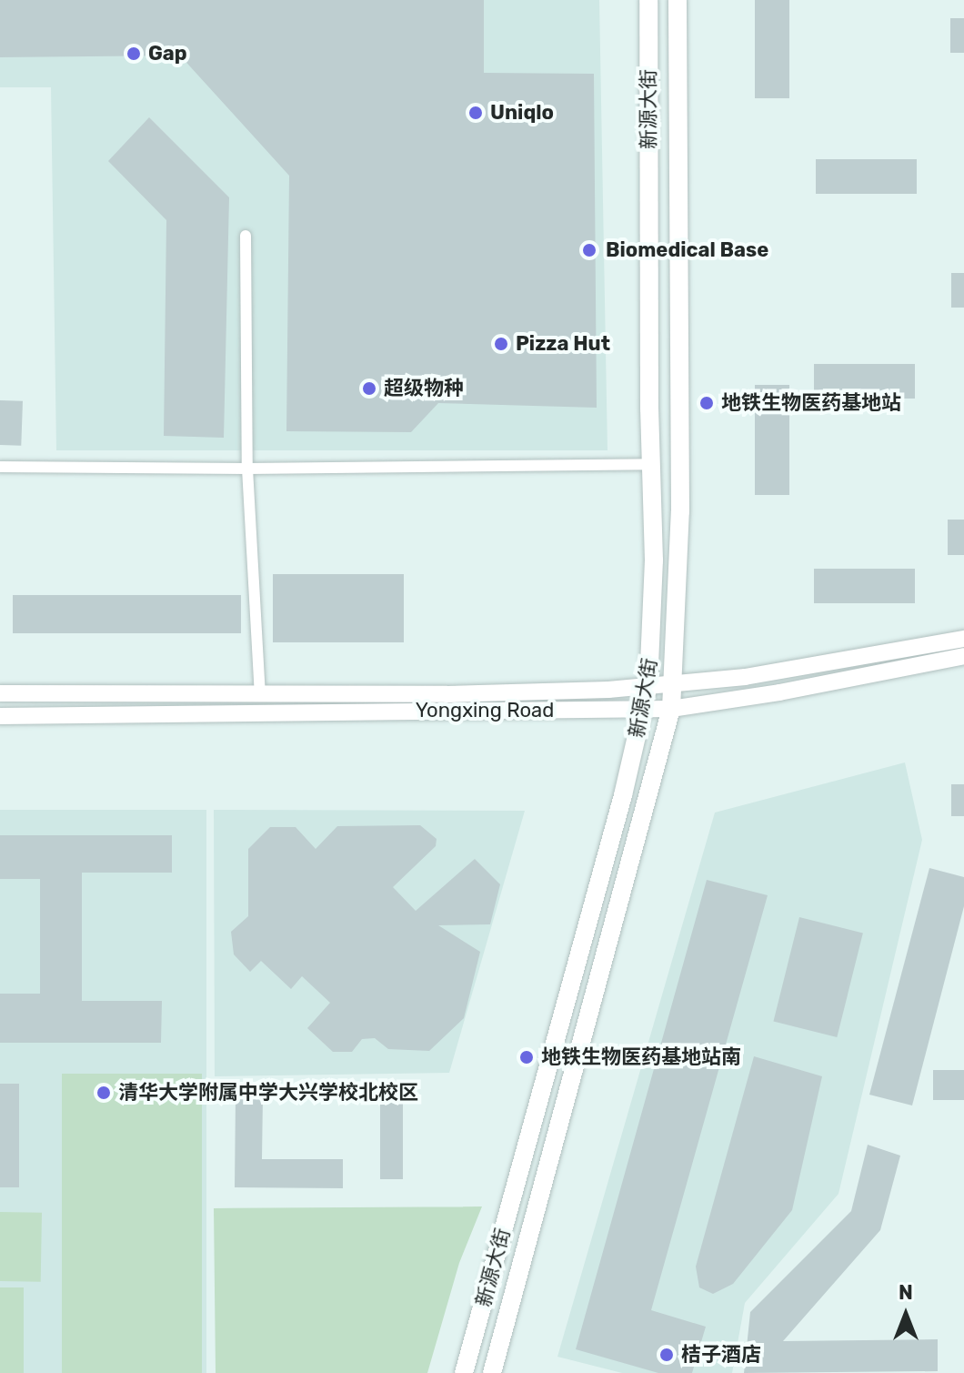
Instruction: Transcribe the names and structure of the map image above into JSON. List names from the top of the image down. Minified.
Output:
{"streets":{"main road":["新源大街","Yongxing Road"]},"crossings":[["新源大街","Yongxing Road"]],"places":["Gap","Uniqlo","Biomedical Base","Pizza Hut","超级物种","地铁生物医药基地站","地铁生物医药基地站南","清华大学附属中学大兴学校北校区","桔子酒店"],"north":"top"}
